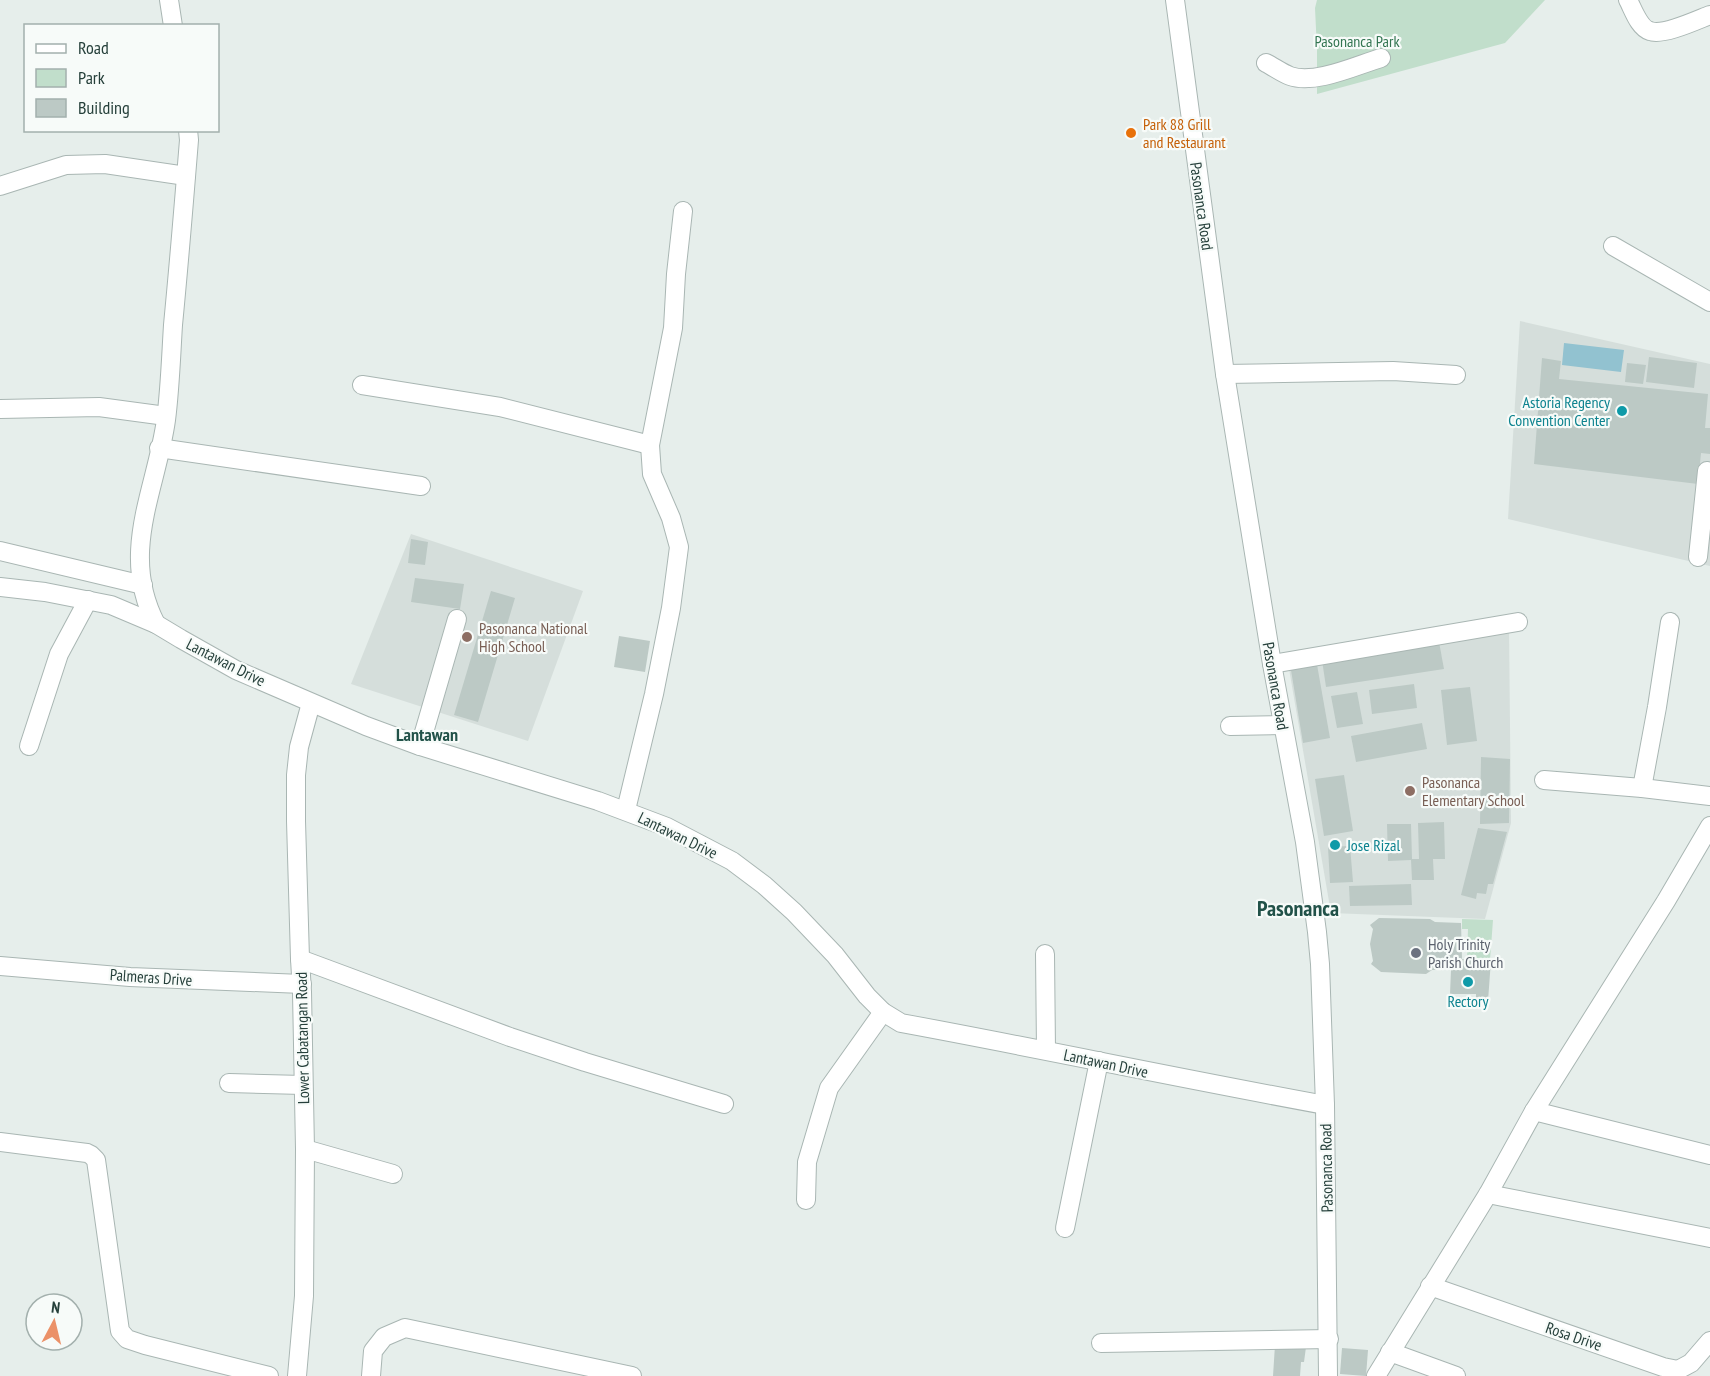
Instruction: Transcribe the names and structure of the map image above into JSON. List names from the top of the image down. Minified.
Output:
{"streets":{"street":["Pasonanca Road","Lantawan Drive","Palmeras Drive","Lower Cabatangan Road","Rosa Drive"]},"crossings":[["Pasonanca Road","Lantawan Drive"],["Lantawan Drive","Lower Cabatangan Road"],["Palmeras Drive","Lower Cabatangan Road"]],"districts":["Lantawan","Pasonanca"],"parks":["Pasonanca Park"],"places":["Park 88 Grill and Restaurant","Astoria Regency Convention Center","Pasonanca National High School","Pasonanca Elementary School","Jose Rizal","Holy Trinity Parish Church","Rectory"],"legend":["Road","Park","Building"],"north":"top"}
